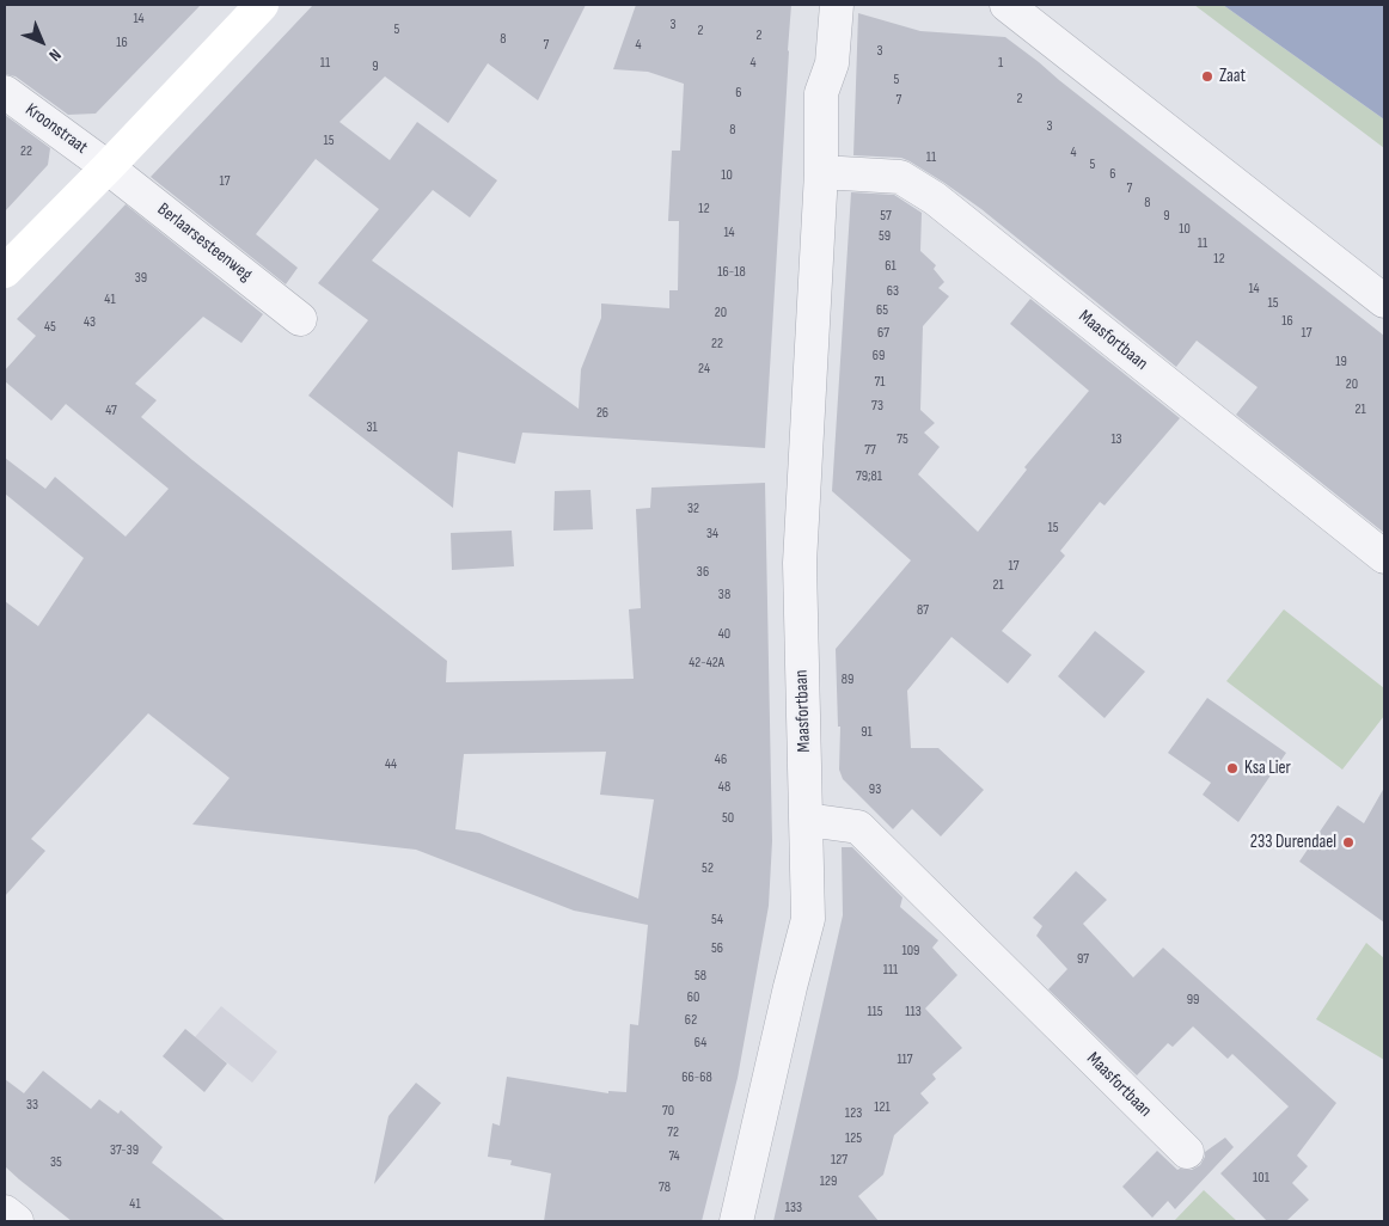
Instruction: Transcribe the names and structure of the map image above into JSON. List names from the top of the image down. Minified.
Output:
{"streets":{"street":["Kroonstraat","Berlaarsesteenweg","Maasfortbaan"]},"crossings":[["Kroonstraat","Berlaarsesteenweg"]],"places":["Zaat","Ksa Lier","233 Durendael"],"house_numbers":["14","3","5","2","2","8","16","7","4","3","11","4","1","9","5","6","2","7","3","8","15","22","4","11","5","6","10","17","7","8","12","57","9","10","14","59","11","12","61","16-18","39","14","63","41","15","65","20","16","43","45","67","17","22","69","19","24","71","20","73","21","47","26","31","75","13","77","79;81","32","15","34","17","36","21","38","87","40","42-42A","89","91","46","44","48","93","50","52","54","56","109","97","111","58","60","99","115","113","62","64","117","66-68","33","121","70","123","72","125","37-39","74","127","35","101","129","78","41","133"],"north":"bottom right"}
